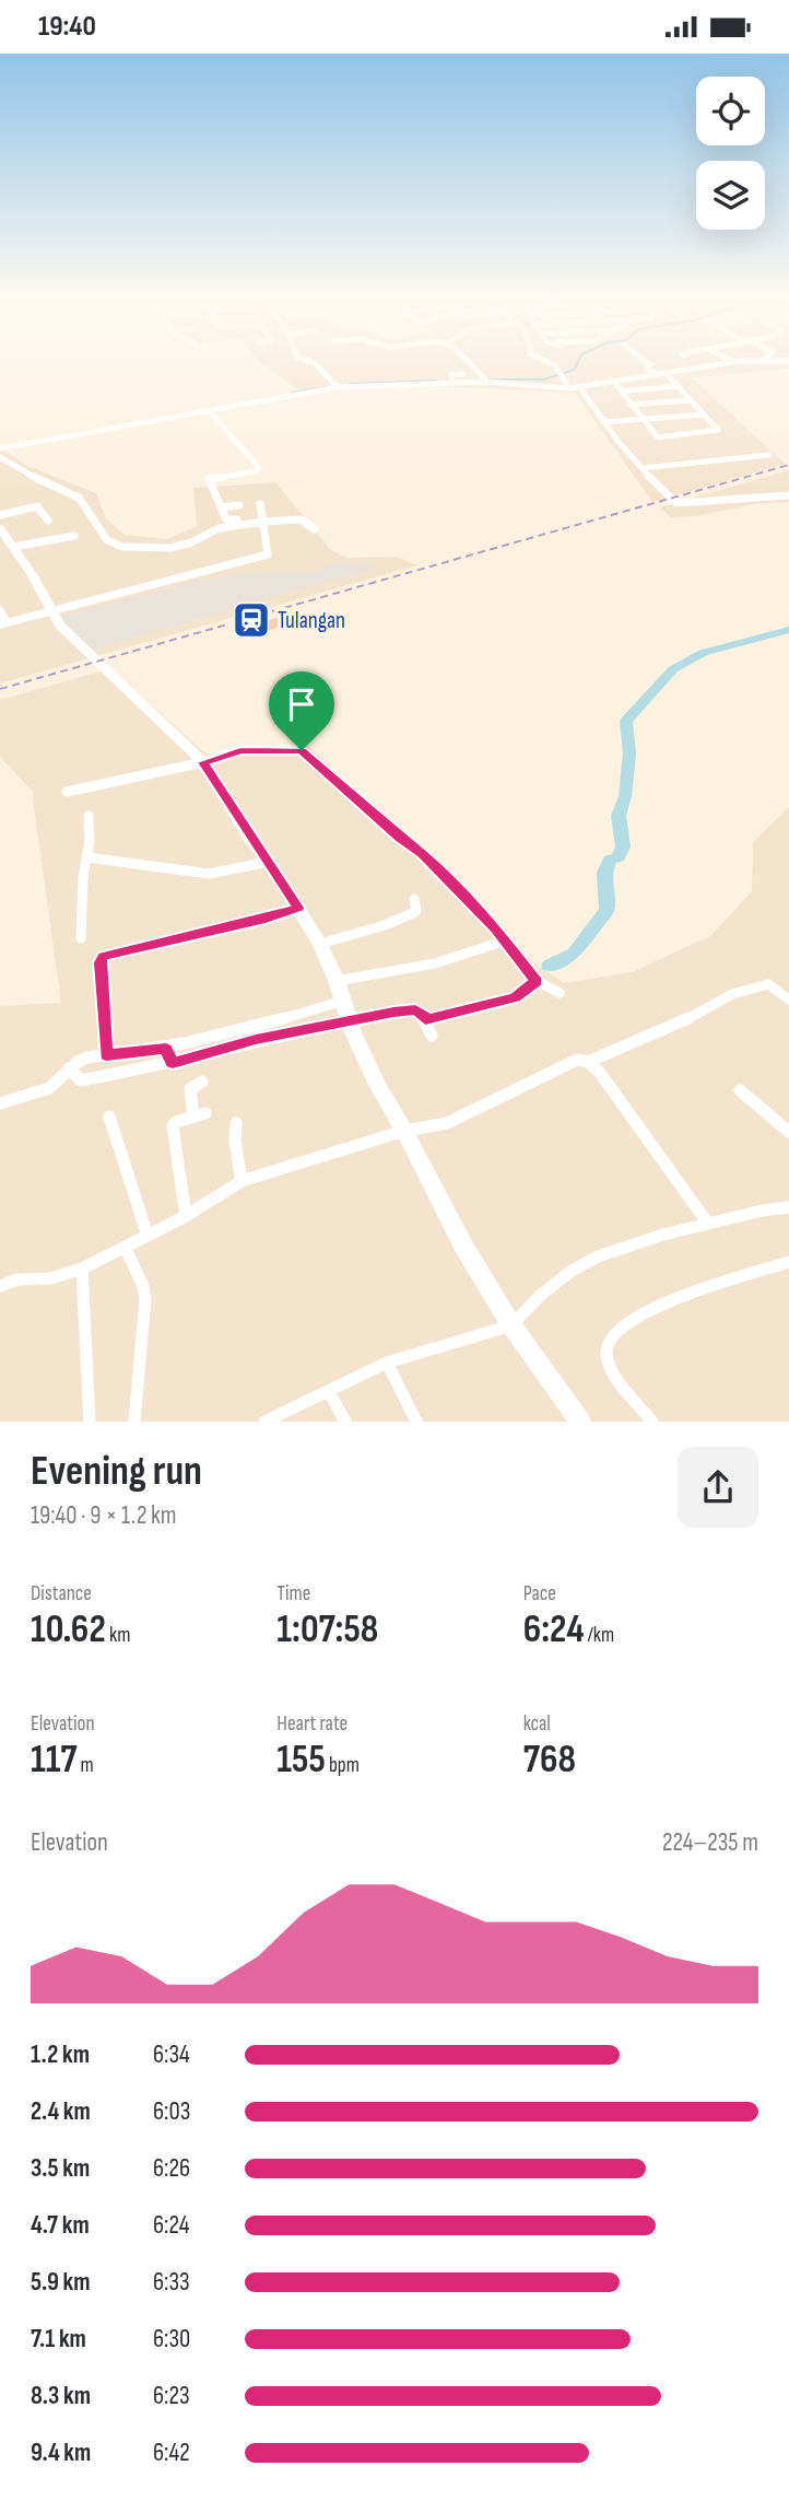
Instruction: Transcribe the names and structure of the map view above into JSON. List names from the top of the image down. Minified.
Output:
{"places":{"station":["Tulangan"]},"page":{"status":"19:40","heading":["Evening run","19:40 · 9 × 1.2 km"],"stats":[["Distance","10.62 km"],["Time","1:07:58"],["Pace","6:24 /km"],["Elevation","117 m"],["Heart rate","155 bpm"],["kcal","768"]],"chart":["Elevation","224–235 m"],"list":[{"name":"1.2 km","note":"6:34"},{"name":"2.4 km","note":"6:03"},{"name":"3.5 km","note":"6:26"},{"name":"4.7 km","note":"6:24"},{"name":"5.9 km","note":"6:33"},{"name":"7.1 km","note":"6:30"},{"name":"8.3 km","note":"6:23"},{"name":"9.4 km","note":"6:42"}]}}
